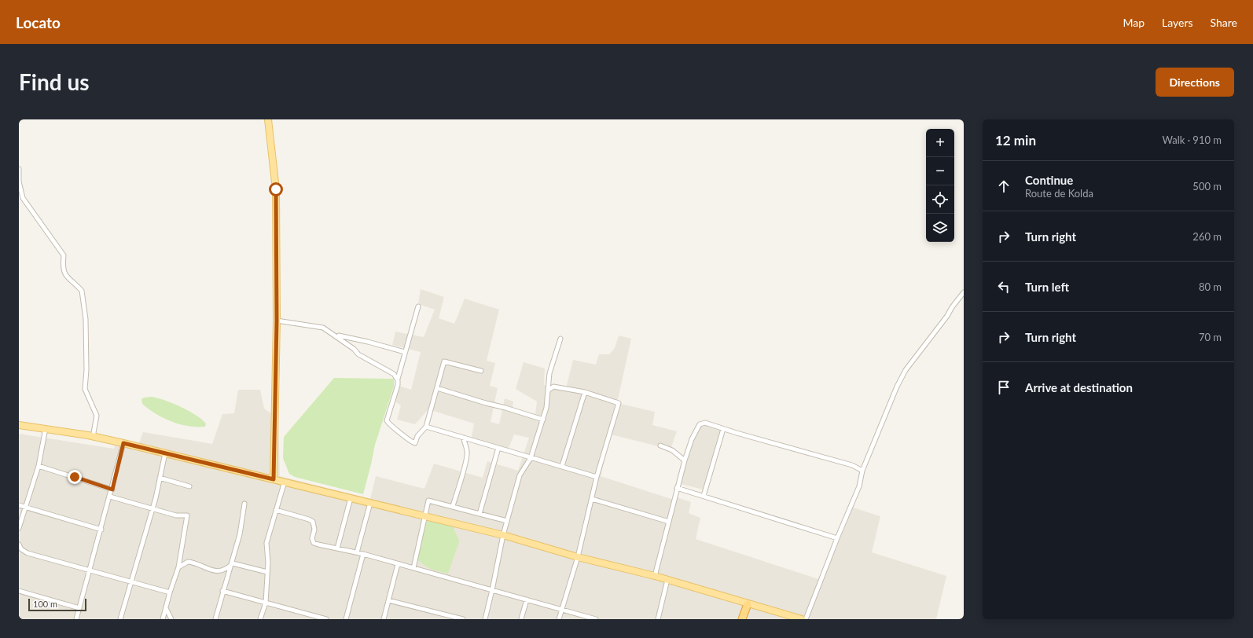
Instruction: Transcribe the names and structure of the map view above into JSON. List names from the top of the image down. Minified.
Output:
{"scale_bar":"100 m","page":{"header":"Locato","nav":["Map","Layers","Share"],"buttons":"Directions","title":"Find us","heading":["12 min","Walk · 910 m"],"map_buttons":["+","−"],"list":[["Continue","Route de Kolda","500 m"],["Turn right","260 m"],["Turn left","80 m"],["Turn right","70 m"],"Arrive at destination"],"scale":"100 m"}}
